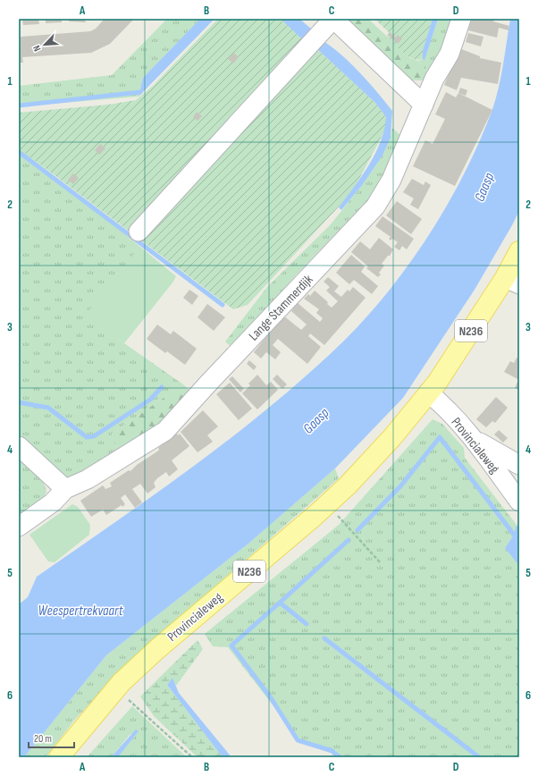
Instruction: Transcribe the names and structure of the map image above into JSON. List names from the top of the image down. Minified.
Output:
{"streets":{"main road":["N236","Provincialeweg"],"street":["Lange Stammerdijk"]},"water":["Gaasp","Weespertrekvaart"],"scale_bar":"20 m","north":"bottom left","grid":{"columns":["A","B","C","D"],"rows":["1","2","3","4","5","6"]}}
